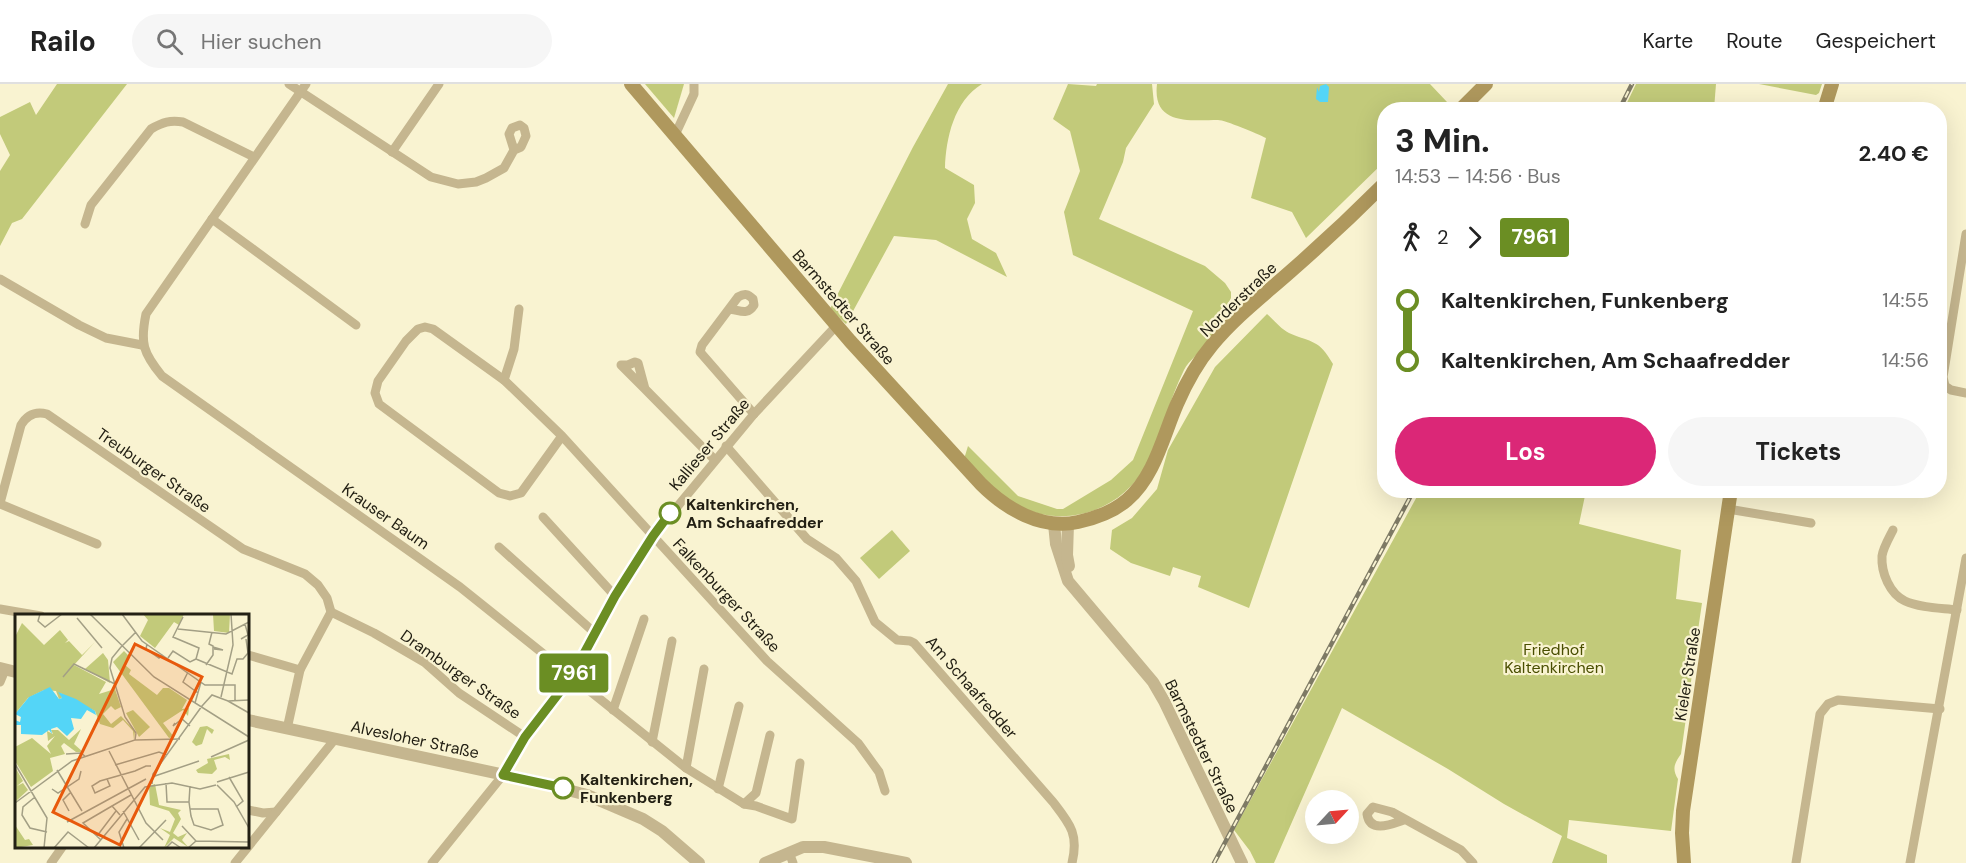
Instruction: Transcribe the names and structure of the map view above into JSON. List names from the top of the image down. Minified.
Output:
{"streets":{"main road":["Norderstraße","Barmstedter Straße","Kieler Straße"],"street":["Kallieser Straße","Treuburger Straße","Krauser Baum","Falkenburger Straße","Dramburger Straße","Am Schaafredder","Alvesloher Straße"]},"crossings":[["Norderstraße","Barmstedter Straße"],["Barmstedter Straße","Kallieser Straße"],["Kallieser Straße","Krauser Baum"],["Kallieser Straße","Falkenburger Straße"],["Kallieser Straße","Dramburger Straße"],["Kallieser Straße","Am Schaafredder"],["Kallieser Straße","Alvesloher Straße"],["Treuburger Straße","Dramburger Straße"]],"parks":["Friedhof Kaltenkirchen"],"places":["Kaltenkirchen, Am Schaafredder","Kaltenkirchen, Funkenberg"],"lines":["bus line 7961"],"north":"top right","page":{"header":"Railo","search":"Hier suchen","nav":["Karte","Route","Gespeichert"],"on_map":"7961","heading":["3 Min.","14:53 – 14:56 · Bus","2.40 €"],"legs":["2","7961"],"list":[{"name":"Kaltenkirchen, Funkenberg","value":"14:55"},{"name":"Kaltenkirchen, Am Schaafredder","value":"14:56"}],"buttons":["Los","Tickets"]}}
